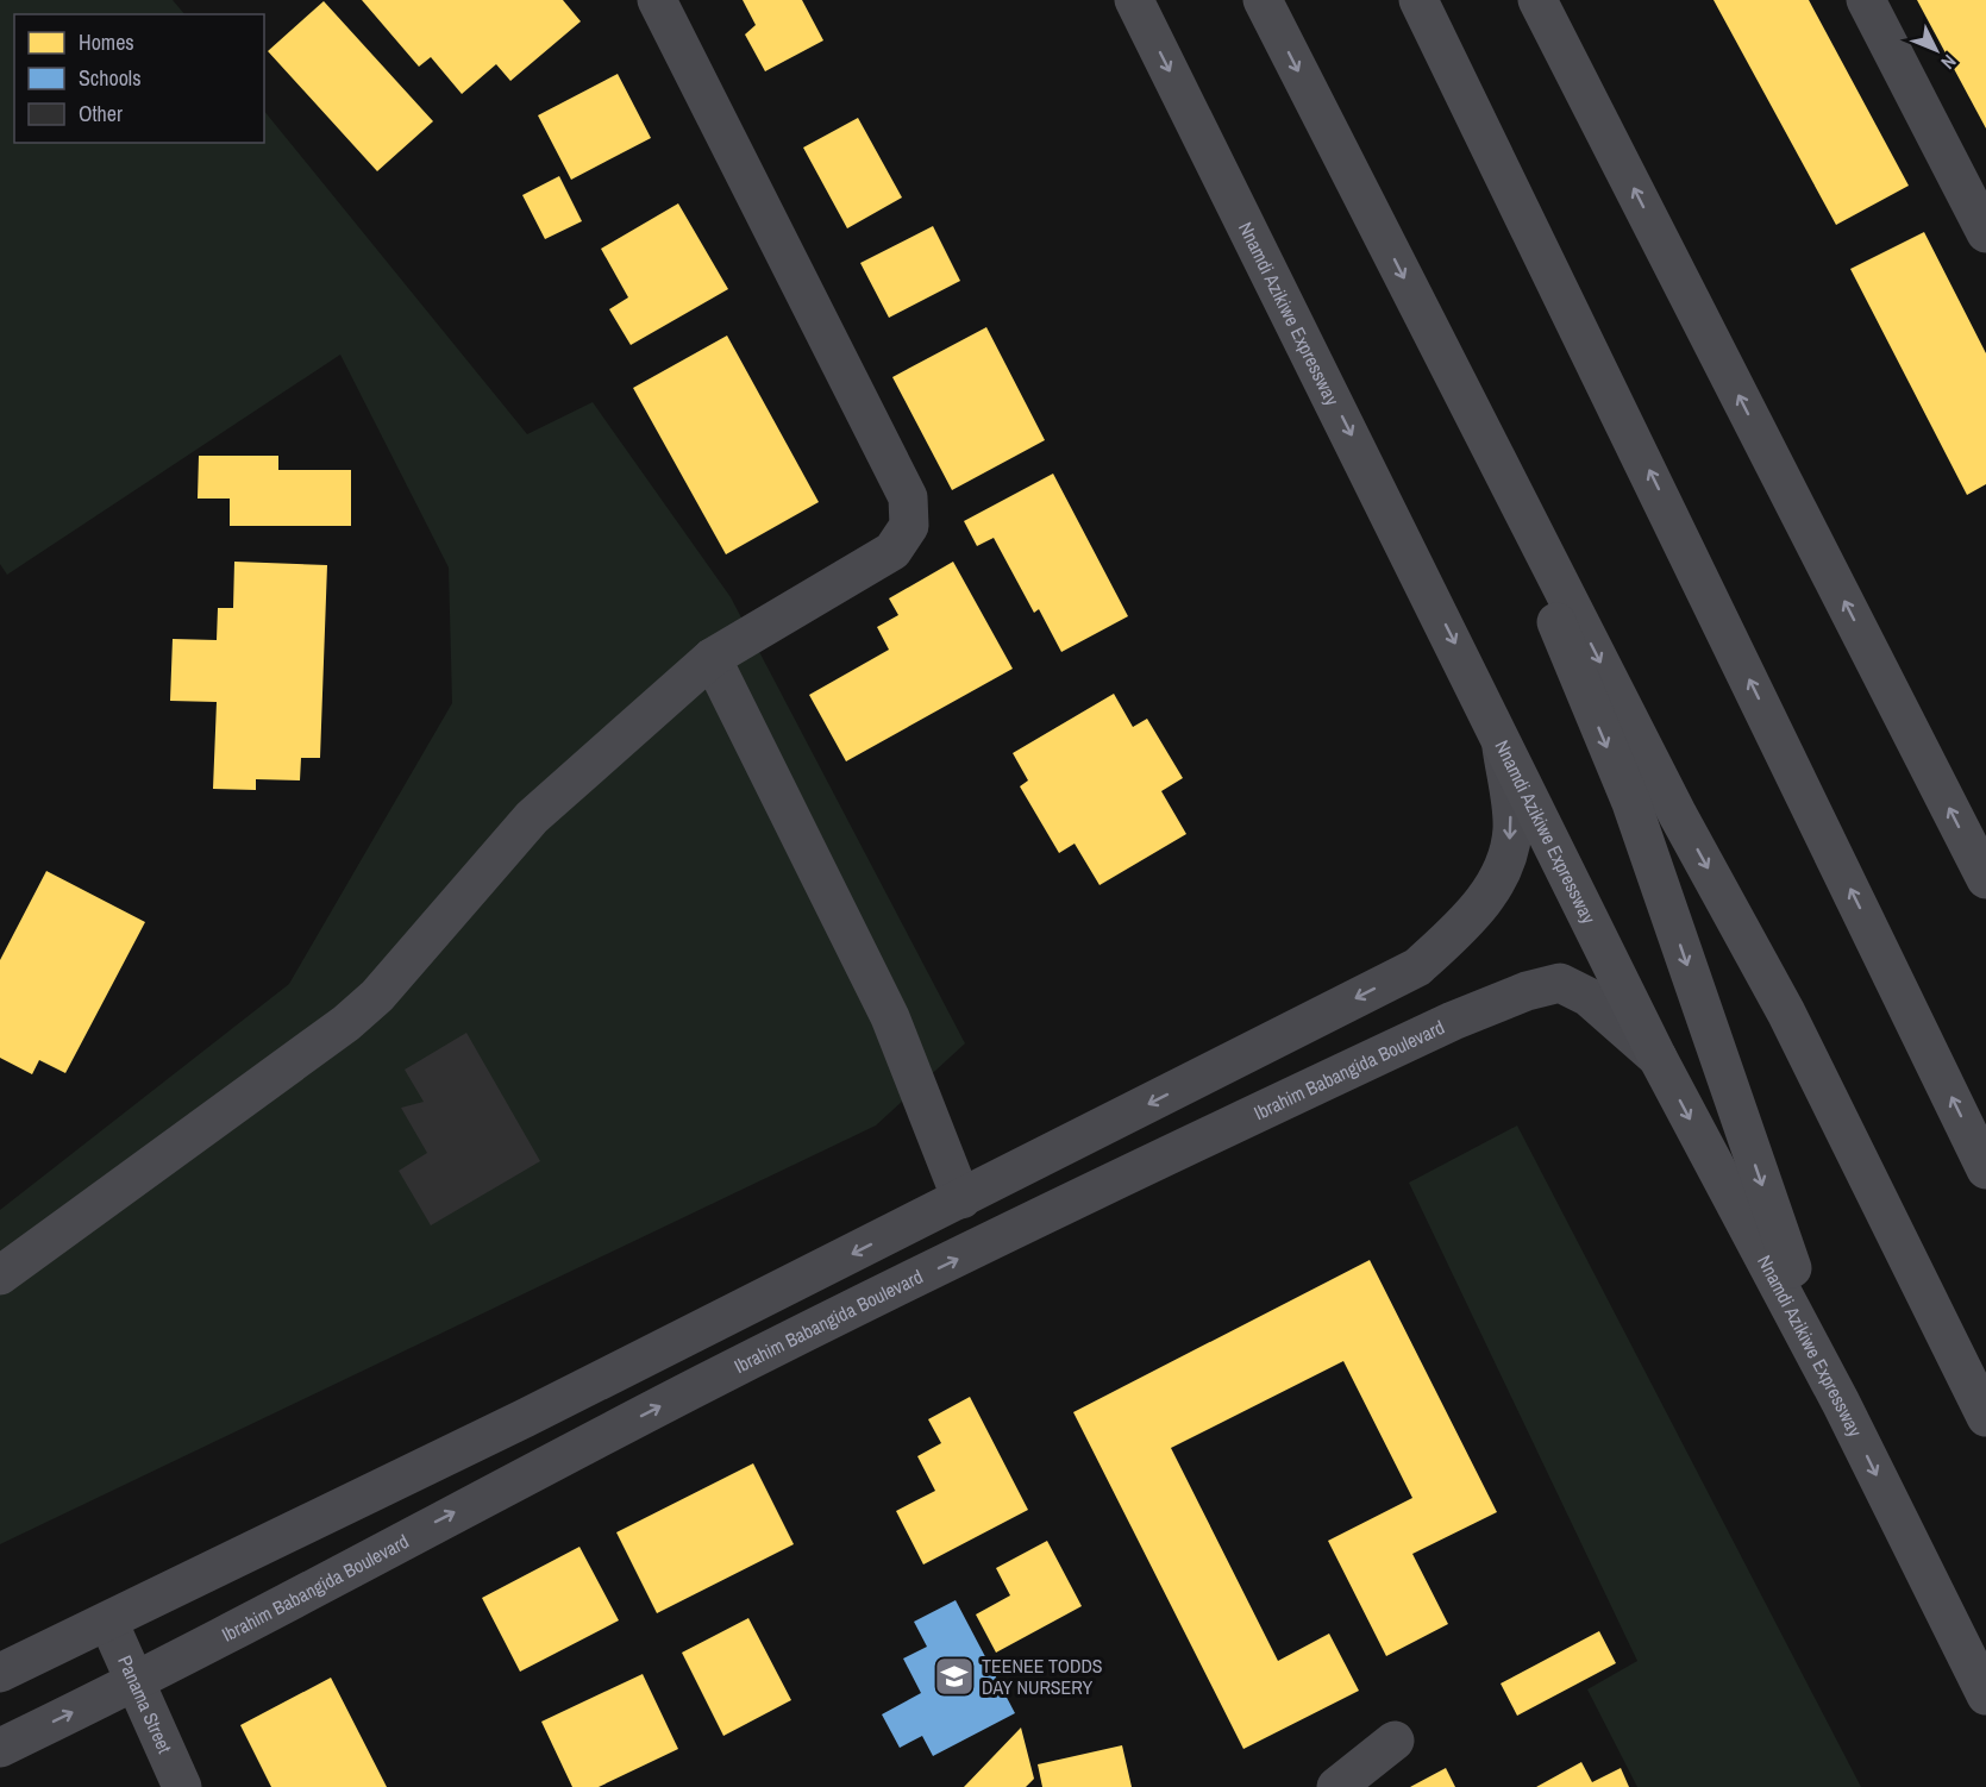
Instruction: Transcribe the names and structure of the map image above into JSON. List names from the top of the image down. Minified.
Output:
{"streets":{"highway":["Nnamdi Azikiwe Expressway"],"street":["Ibrahim Babangida Boulevard","Panama Street"]},"crossings":[["Nnamdi Azikiwe Expressway","Ibrahim Babangida Boulevard"],["Ibrahim Babangida Boulevard","Panama Street"]],"places":{"school or university":["TEENEE TODDS DAY NURSERY"]},"legend":["Homes","Schools","Other"],"north":"bottom right"}
